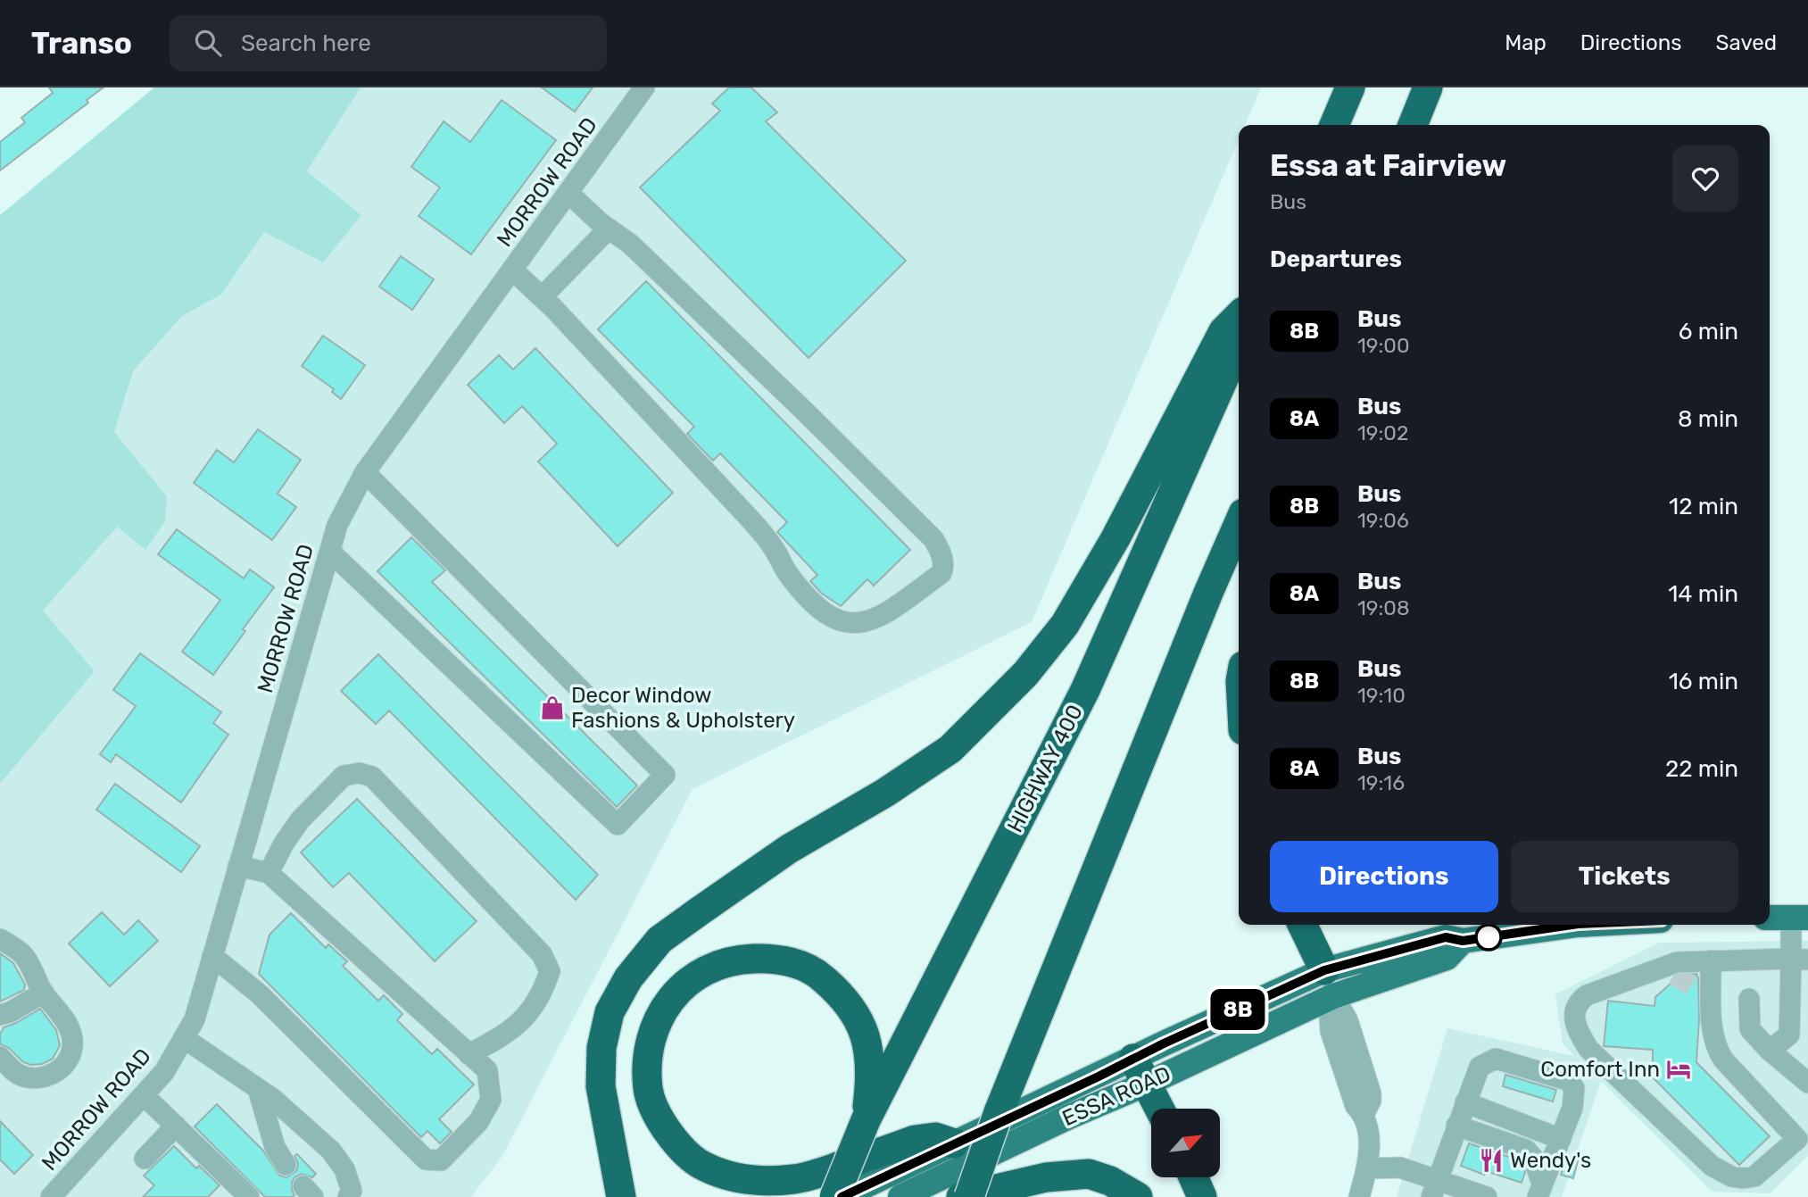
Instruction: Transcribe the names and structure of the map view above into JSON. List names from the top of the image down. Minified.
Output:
{"streets":{"highway":["HIGHWAY 400"],"main road":["ESSA ROAD"],"street":["MORROW ROAD"]},"places":{"shop":["Decor Window Fashions & Upholstery"],"hotel":["Comfort Inn"],"restaurant":["Wendy's"]},"lines":["bus line 8B"],"north":"top right","page":{"header":"Transo","search":"Search here","nav":["Map","Directions","Saved"],"on_map":"8B","heading":[["Essa at Fairview","Bus"],"Departures"],"list":[{"mark":"8B","name":"Bus","note":"19:00","value":"6 min"},{"mark":"8A","name":"Bus","note":"19:02","value":"8 min"},{"mark":"8B","name":"Bus","note":"19:06","value":"12 min"},{"mark":"8A","name":"Bus","note":"19:08","value":"14 min"},{"mark":"8B","name":"Bus","note":"19:10","value":"16 min"},{"mark":"8A","name":"Bus","note":"19:16","value":"22 min"}],"buttons":["Directions","Tickets"]}}
